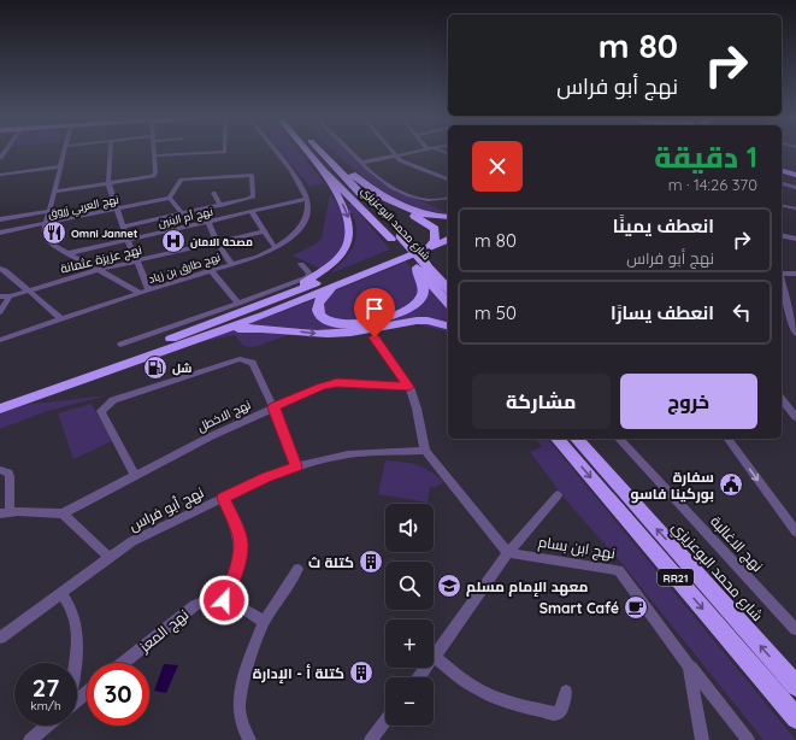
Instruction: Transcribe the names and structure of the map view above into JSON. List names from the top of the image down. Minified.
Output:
{"streets":{"highway":["شارع محمد البوعزيزي","RR21"],"street":["نهج العربي زروق","نهج أم البنين","نهج عزيزة عثمانة","نهج طارق بن زياد","نهج الاخطل","نهج أبو فراس","نهج الاغالبة","نهج ابن بسام","نهج المعز"]},"crossings":[["نهج أم البنين","نهج طارق بن زياد"]],"places":{"restaurant":["Omni Jannet"],"hospital":["مصحة الامان"],"fuel station":["شل"],"public building":["سفارة بوركينا فاسو"],"building":["كتلة ث","كتلة أ - الإدارة"],"school or university":["معهد الإمام مسلم"],"cafe":["Smart Café"]},"page":{"turn":["80 m","نهج أبو فراس"],"heading":["1 دقيقة","370 m · 14:26"],"list":[{"name":"انعطف يمينًا","note":"نهج أبو فراس","value":"80 m"},{"name":"انعطف يسارًا","value":"50 m"}],"buttons":["خروج","مشاركة"],"map_buttons":["+","−"],"speed":"27 km/h","limit":"30"}}
